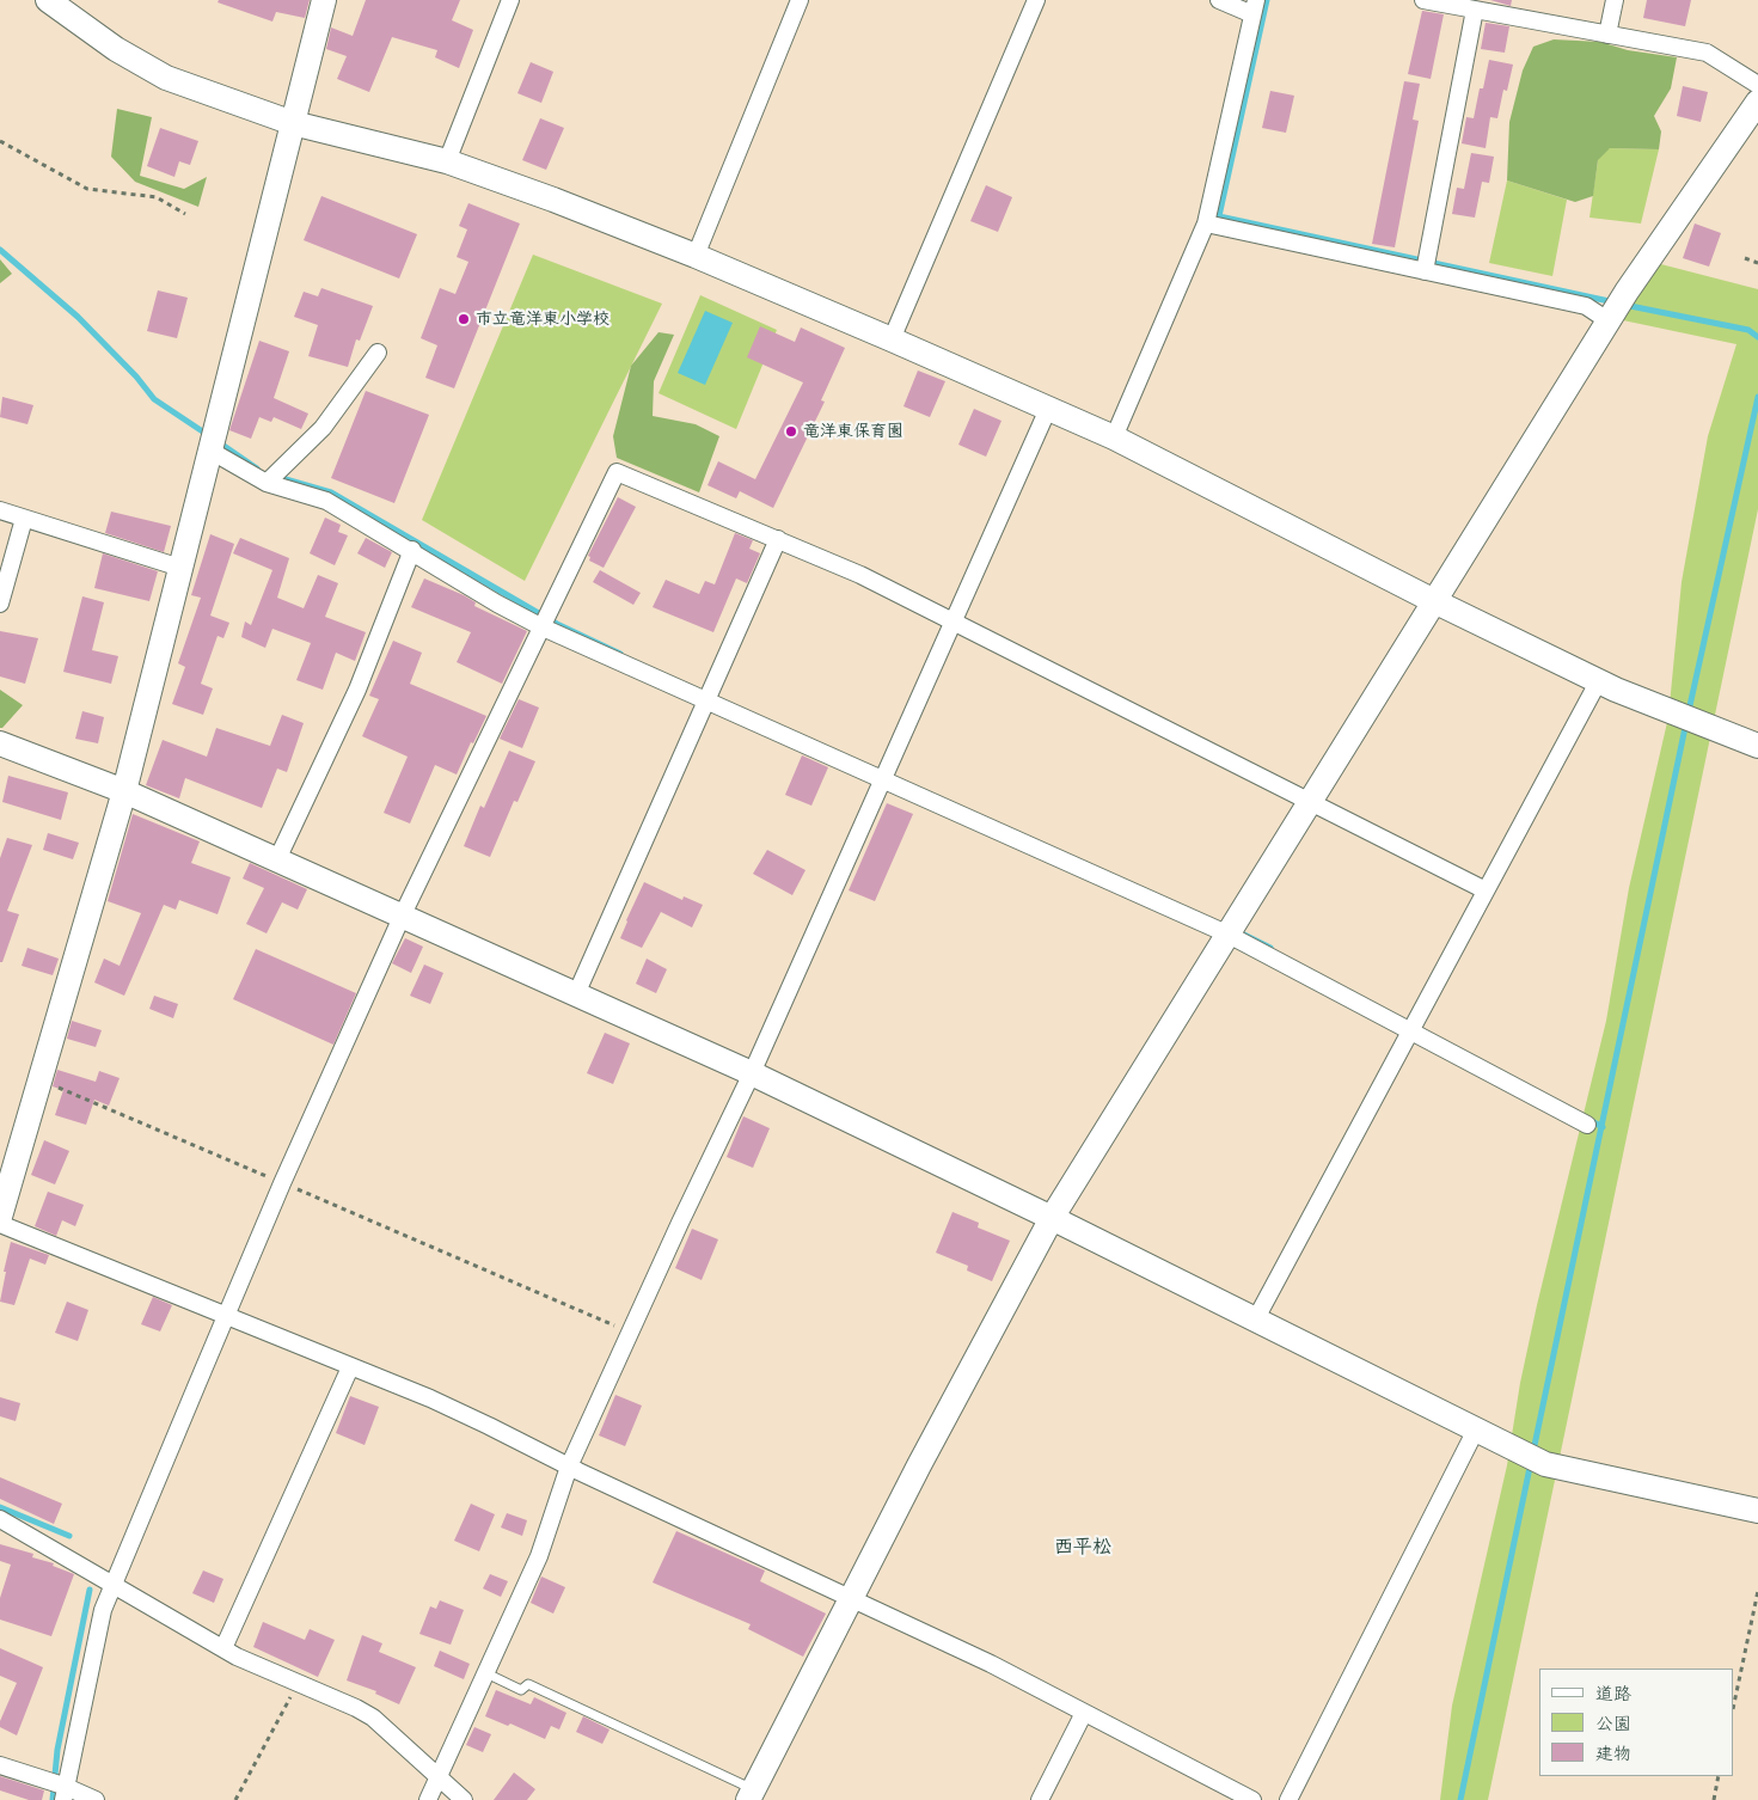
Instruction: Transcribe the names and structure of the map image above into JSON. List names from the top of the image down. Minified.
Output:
{"districts":["西平松"],"places":["市立竜洋東小学校","竜洋東保育園"],"legend":["道路","公園","建物"]}
